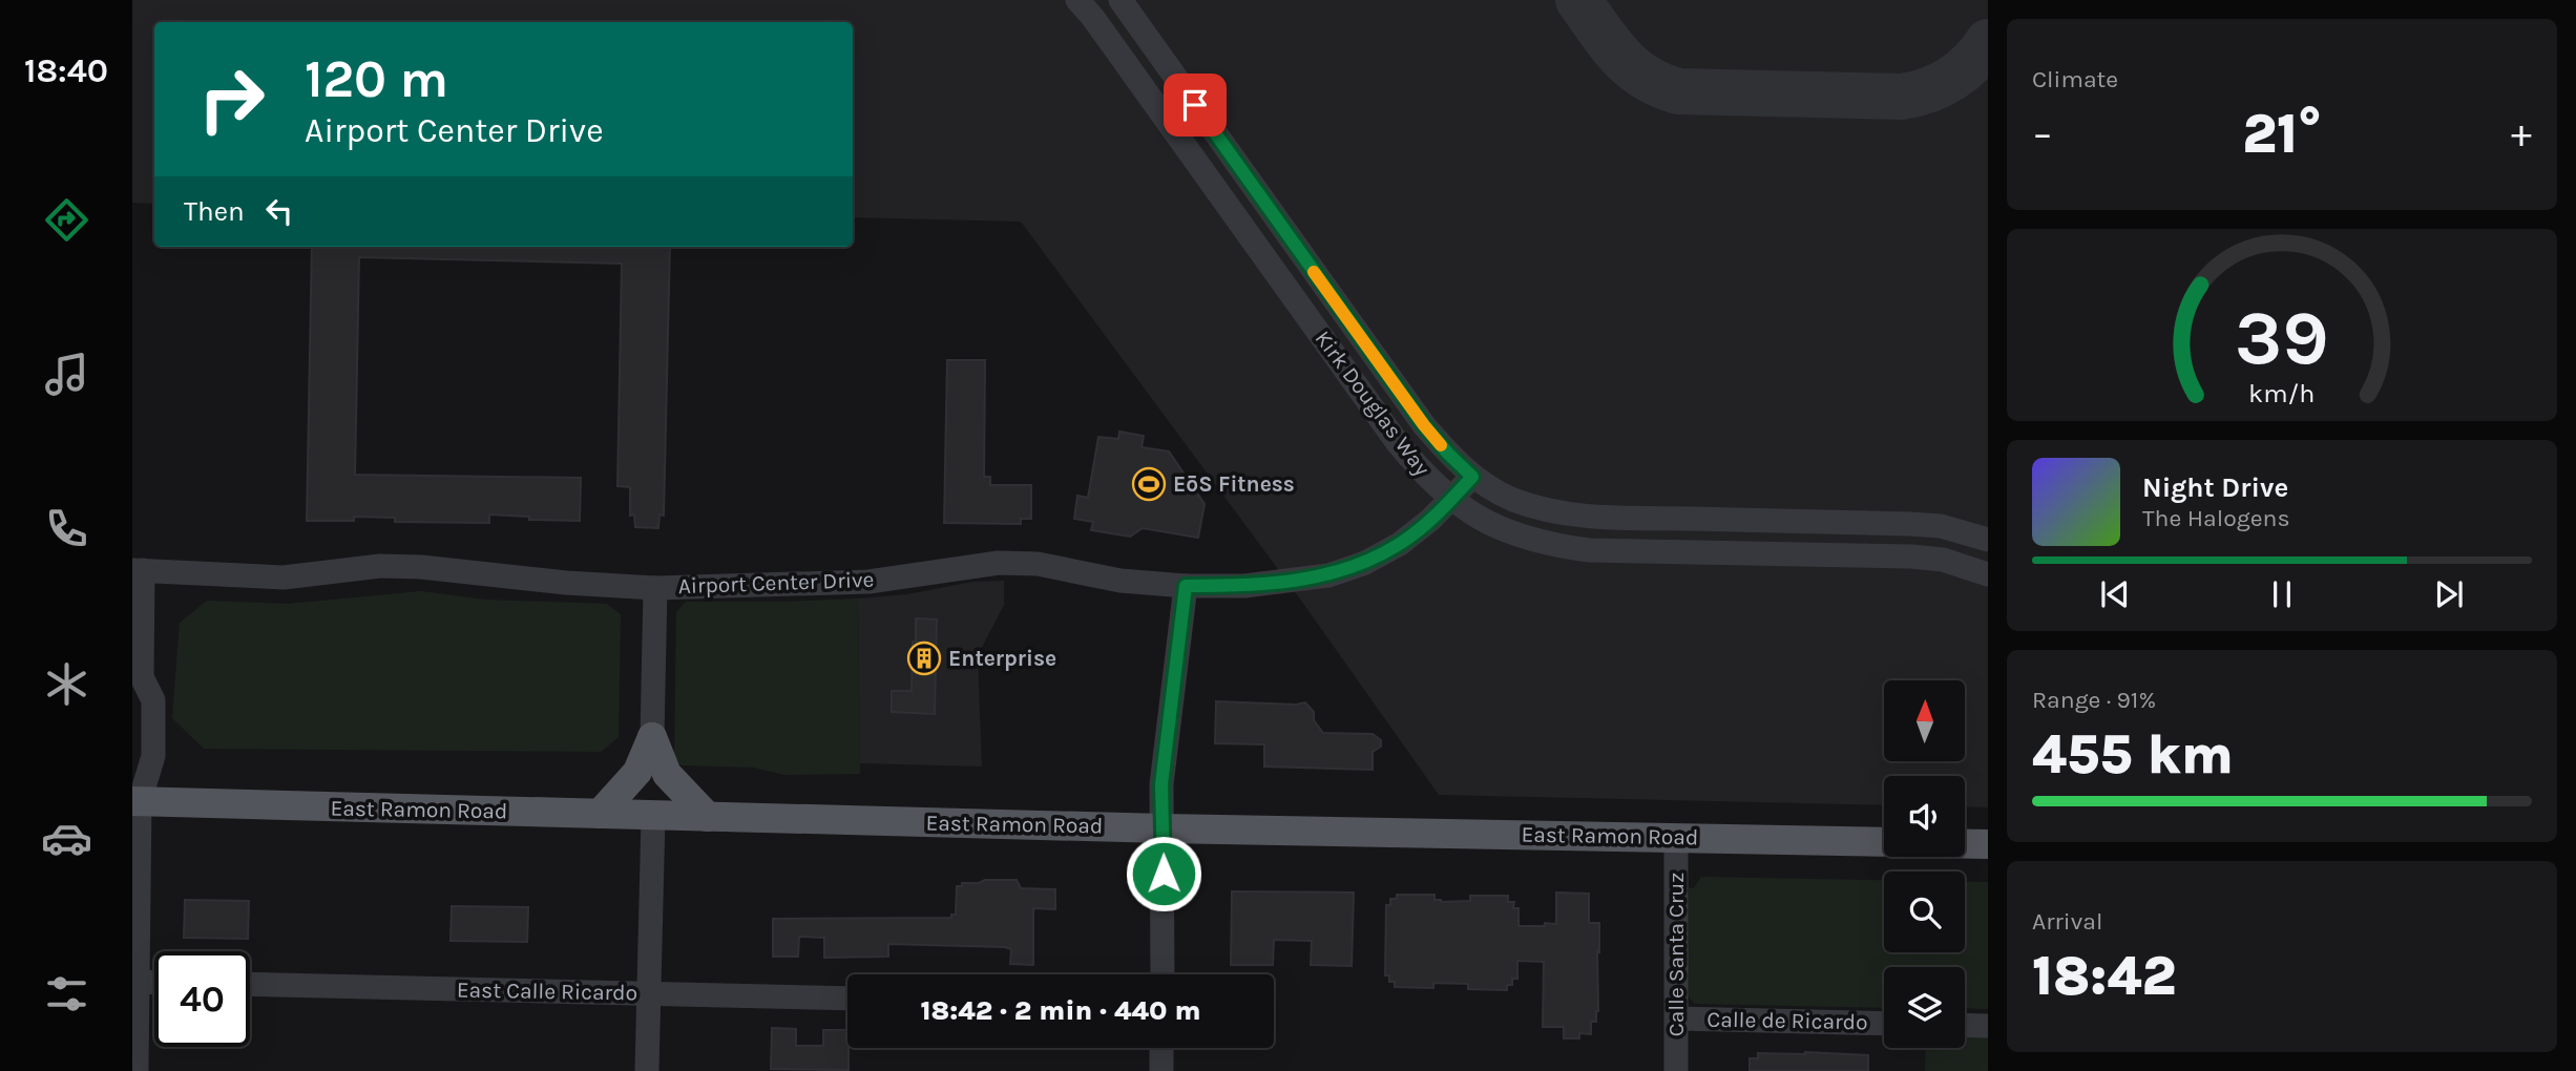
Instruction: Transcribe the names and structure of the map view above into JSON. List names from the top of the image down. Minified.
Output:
{"streets":{"main road":["East Ramon Road"],"street":["Kirk Douglas Way","Airport Center Drive","Calle Santa Cruz","East Calle Ricardo","Calle de Ricardo"]},"crossings":[["Kirk Douglas Way","Airport Center Drive"],["East Ramon Road","Calle Santa Cruz"],["Calle Santa Cruz","Calle de Ricardo"]],"places":{"sports":["EōS Fitness"],"building":["Enterprise"]},"north":"top","page":{"tabs":"18:40","tile":["Climate",["Range · 91%","455 km"],["Arrival","18:42"]],"turn":["120 m","Airport Center Drive"],"heat":["−","21°","+"],"then":"Then","song":["Night Drive","The Halogens"],"limit":"40","trip":"18:42 · 2 min · 440 m","gauge":["39","km/h"]}}
